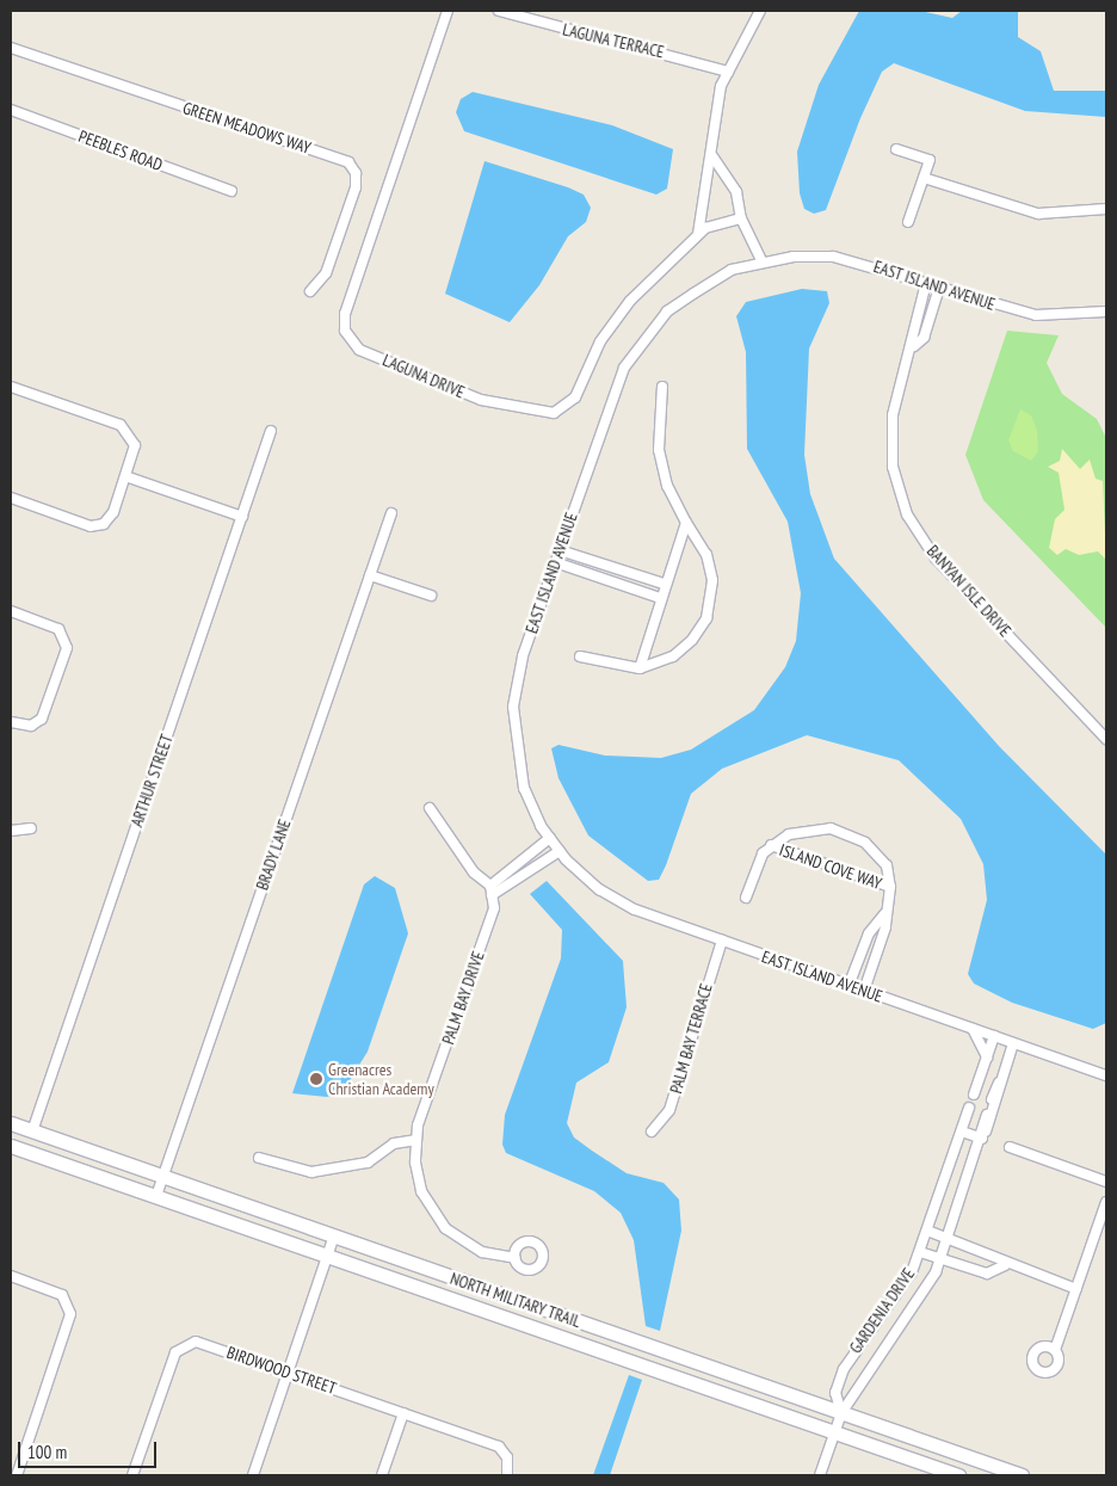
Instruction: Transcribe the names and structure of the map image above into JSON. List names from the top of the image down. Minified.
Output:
{"streets":{"main road":["NORTH MILITARY TRAIL"],"street":["LAGUNA TERRACE","GREEN MEADOWS WAY","PEEBLES ROAD","EAST ISLAND AVENUE","LAGUNA DRIVE","BANYAN ISLE DRIVE","ARTHUR STREET","BRADY LANE","ISLAND COVE WAY","PALM BAY DRIVE","PALM BAY TERRACE","GARDENIA DRIVE","BIRDWOOD STREET"]},"crossings":[["EAST ISLAND AVENUE","BANYAN ISLE DRIVE"],["EAST ISLAND AVENUE","ISLAND COVE WAY"],["EAST ISLAND AVENUE","PALM BAY TERRACE"],["EAST ISLAND AVENUE","GARDENIA DRIVE"],["ARTHUR STREET","NORTH MILITARY TRAIL"],["BRADY LANE","NORTH MILITARY TRAIL"],["NORTH MILITARY TRAIL","GARDENIA DRIVE"]],"places":["Greenacres Christian Academy"],"scale_bar":"100 m"}
